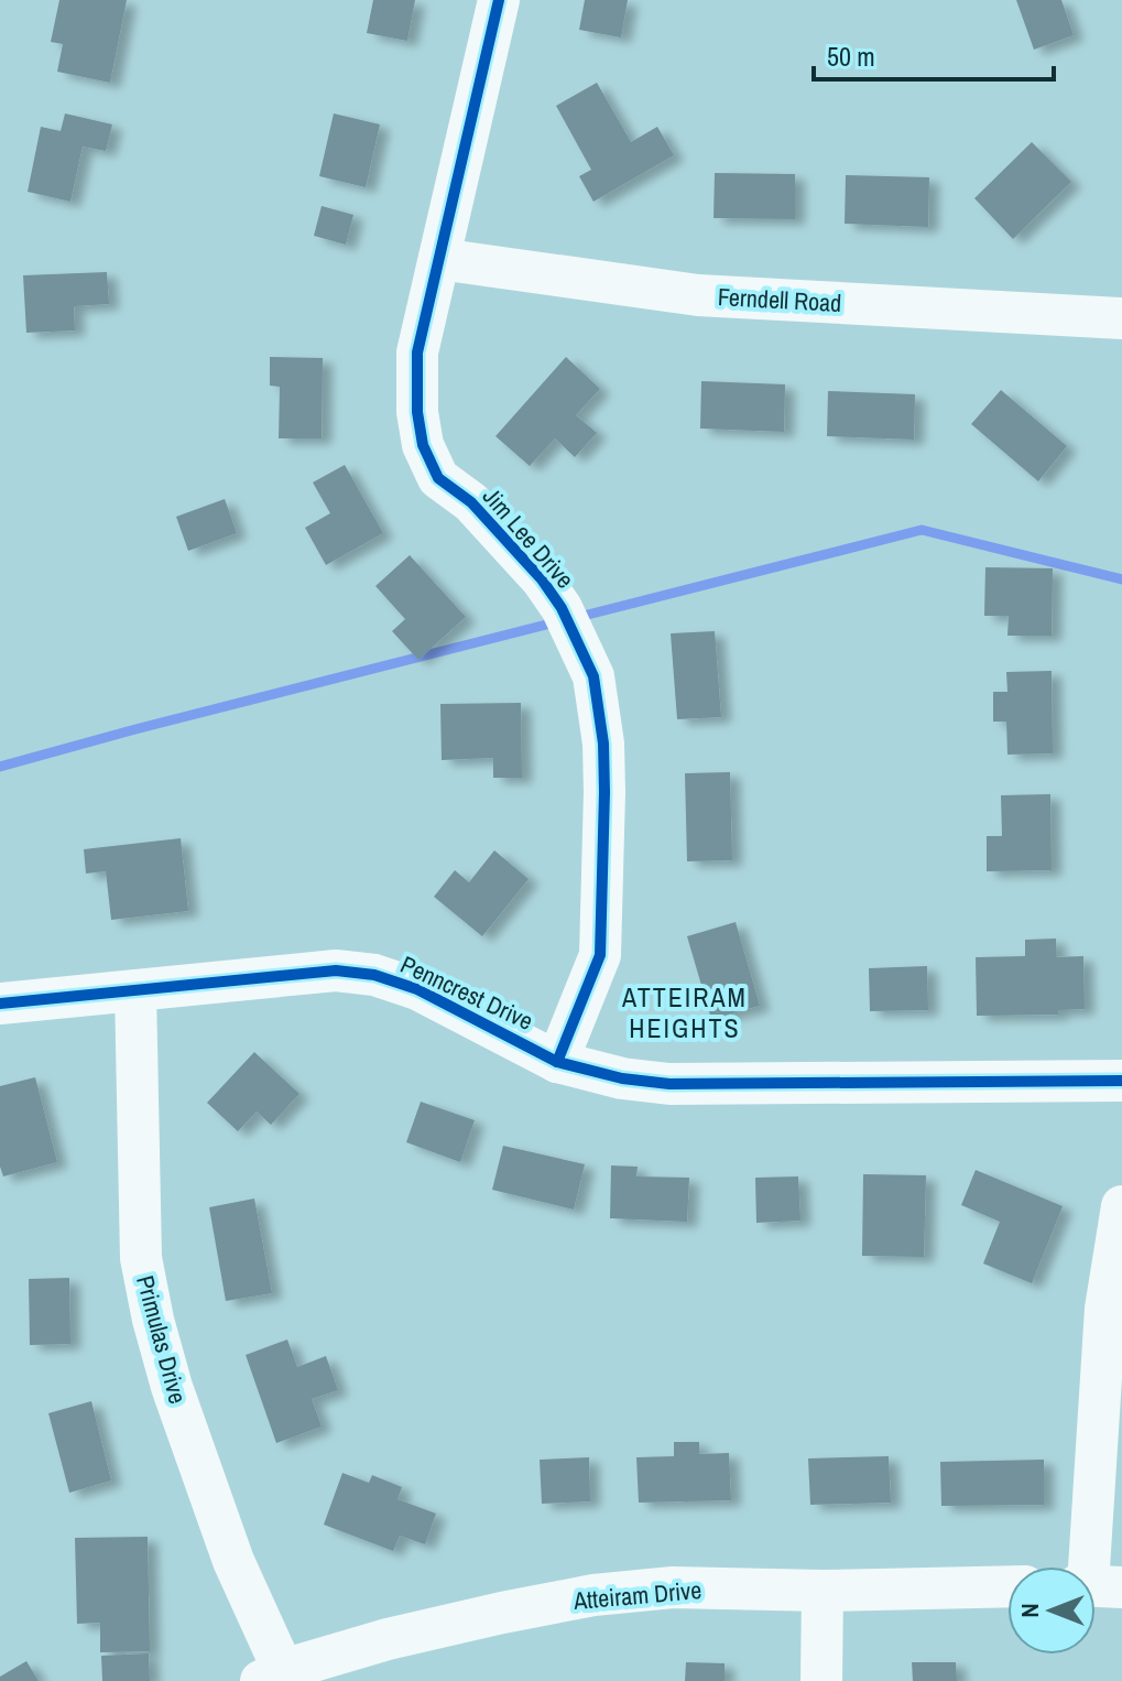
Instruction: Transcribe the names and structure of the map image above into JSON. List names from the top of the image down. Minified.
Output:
{"streets":{"street":["Ferndell Road","Jim Lee Drive","Penncrest Drive","Primulas Drive","Atteiram Drive"]},"crossings":[["Ferndell Road","Jim Lee Drive"],["Jim Lee Drive","Penncrest Drive"],["Penncrest Drive","Primulas Drive"],["Primulas Drive","Atteiram Drive"]],"districts":["ATTEIRAM HEIGHTS"],"scale_bar":"50 m","north":"left"}
